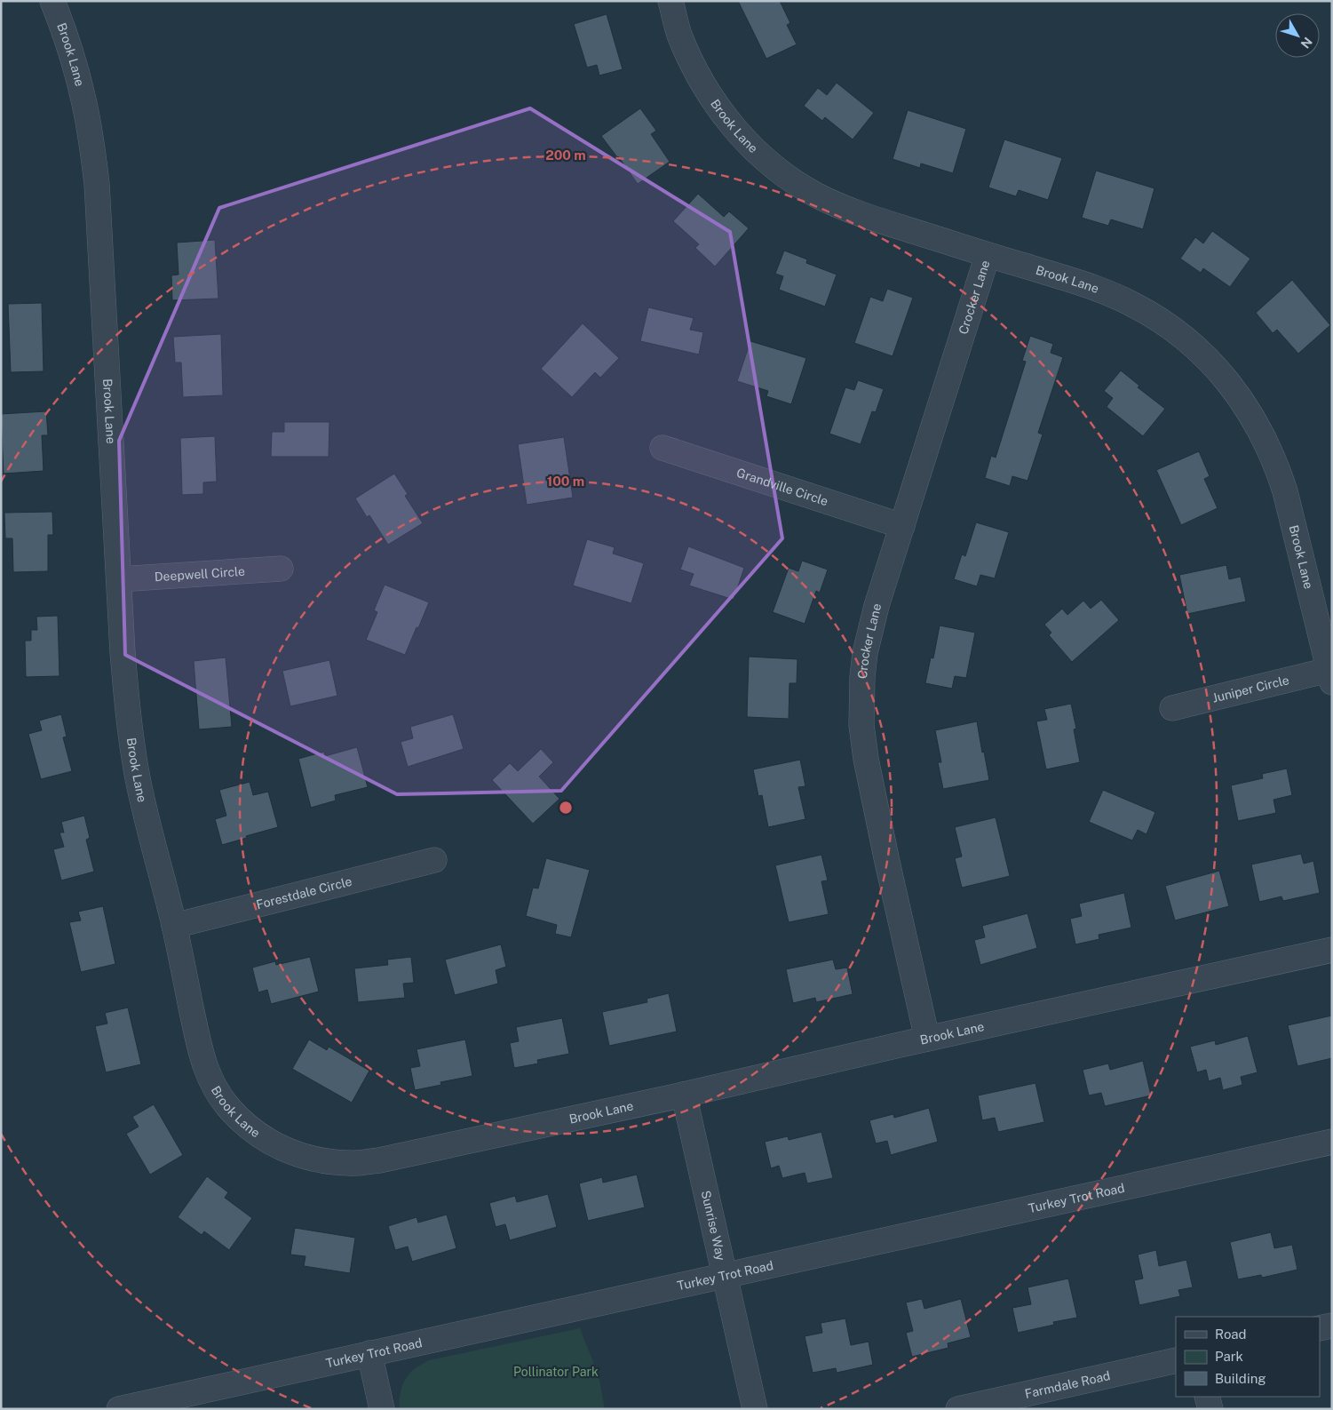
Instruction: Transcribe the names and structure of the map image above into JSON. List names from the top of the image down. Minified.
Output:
{"streets":{"street":["Brook Lane","Crocker Lane","Grandville Circle","Deepwell Circle","Juniper Circle","Forestdale Circle","Turkey Trot Road","Sunrise Way","Farmdale Road"]},"crossings":[["Brook Lane","Crocker Lane"],["Brook Lane","Deepwell Circle"],["Brook Lane","Juniper Circle"],["Brook Lane","Forestdale Circle"],["Brook Lane","Sunrise Way"],["Crocker Lane","Grandville Circle"],["Turkey Trot Road","Sunrise Way"]],"parks":["Pollinator Park"],"legend":["Road","Park","Building"],"north":"bottom right","rings":["200 m","100 m"]}
